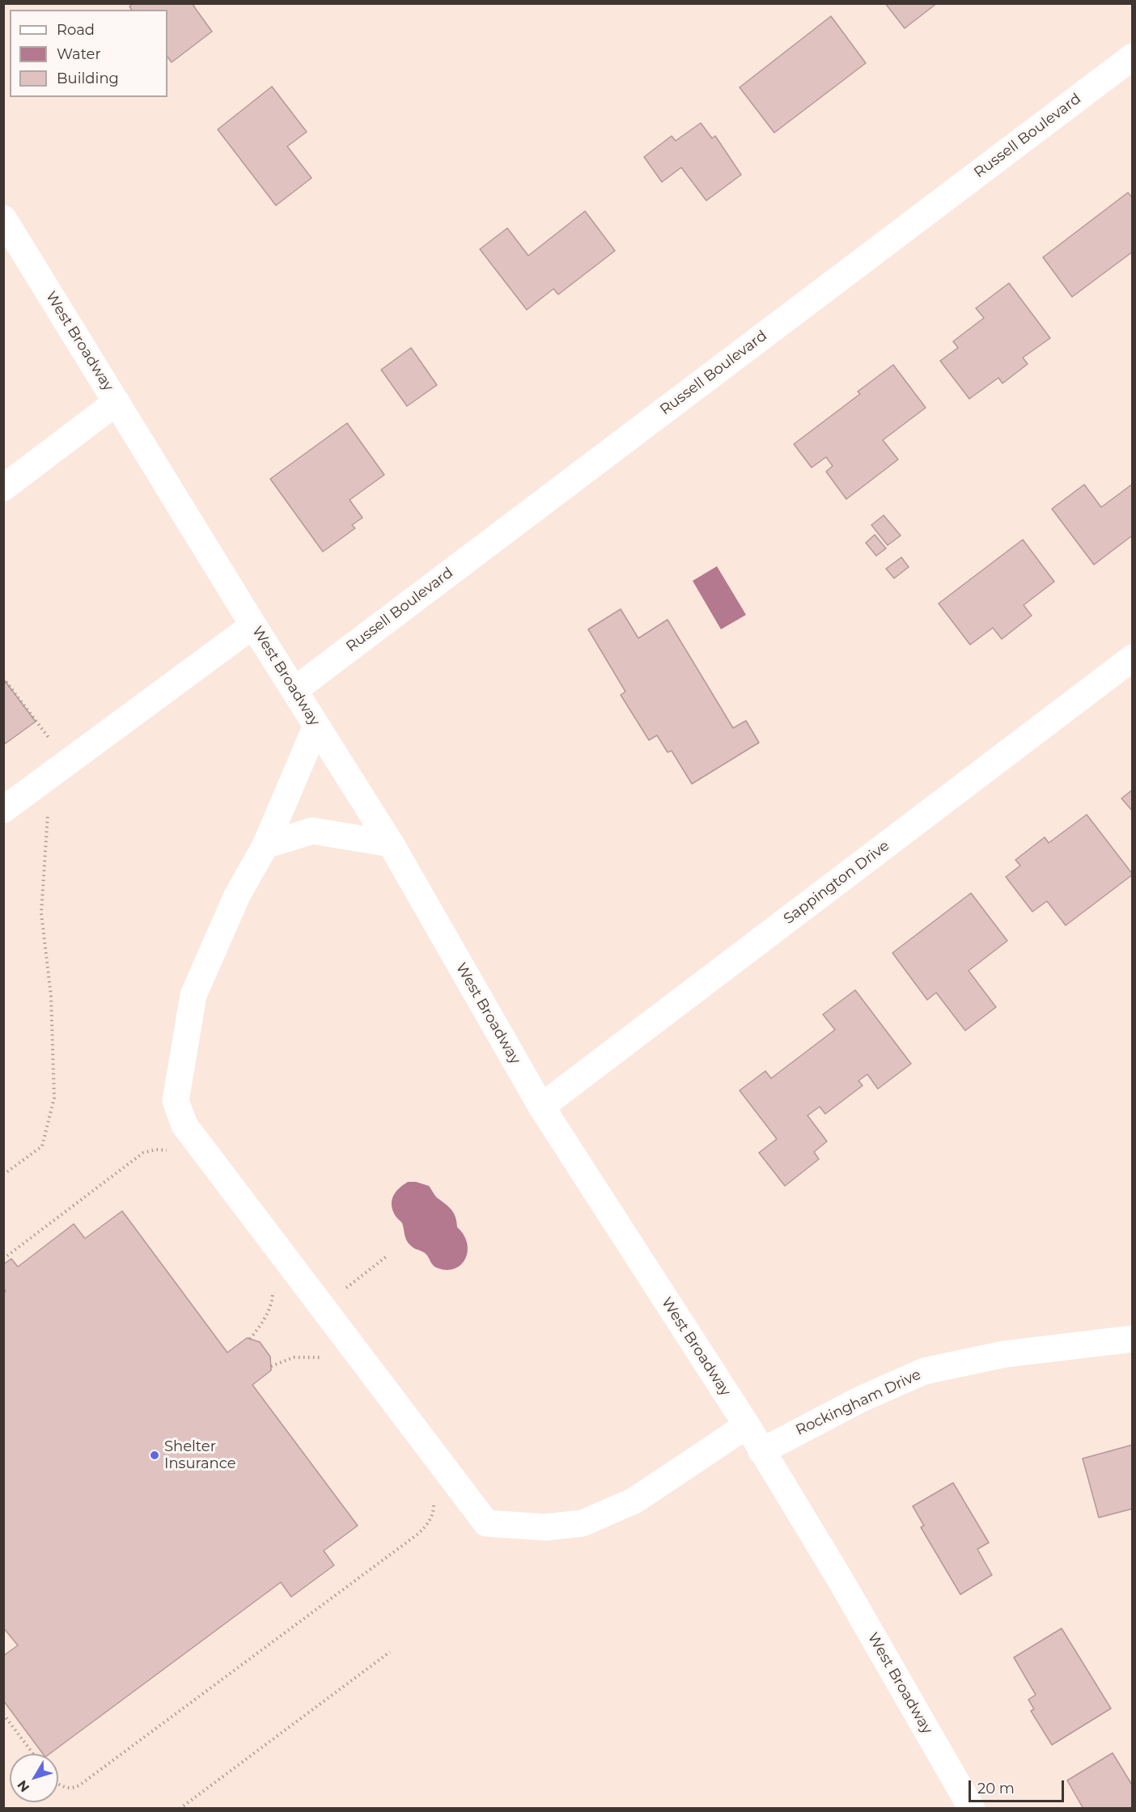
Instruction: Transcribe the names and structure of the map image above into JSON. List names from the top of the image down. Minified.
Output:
{"streets":{"street":["Russell Boulevard","West Broadway","Sappington Drive","Rockingham Drive"]},"crossings":[["Russell Boulevard","West Broadway"],["West Broadway","Sappington Drive"],["West Broadway","Rockingham Drive"]],"places":["Shelter Insurance"],"legend":["Road","Water","Building"],"scale_bar":"20 m","north":"bottom left"}
